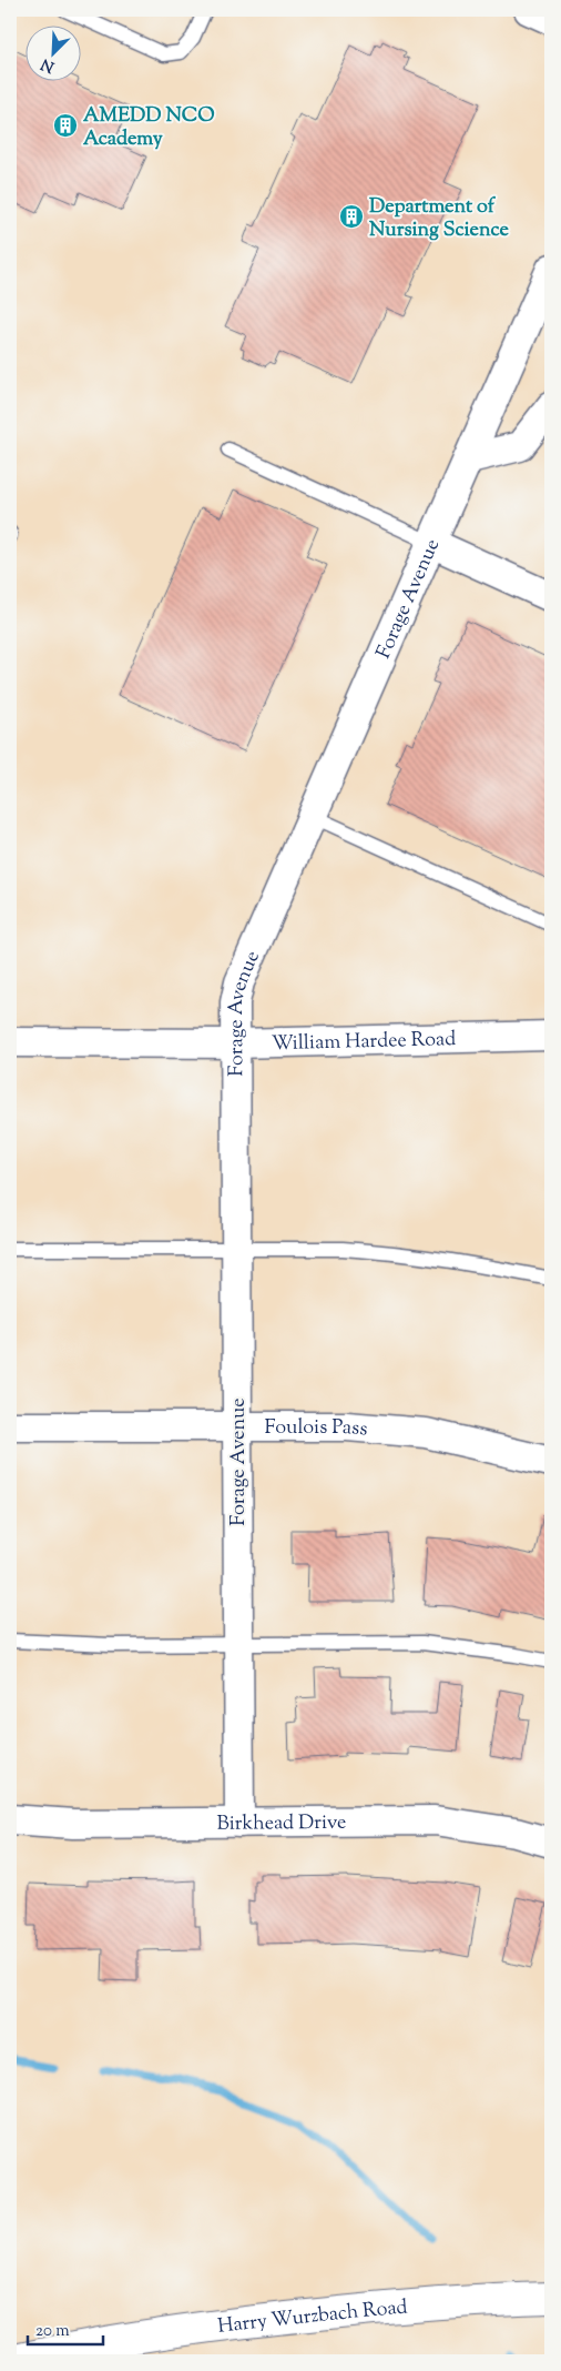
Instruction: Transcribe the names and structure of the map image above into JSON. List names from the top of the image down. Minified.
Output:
{"streets":{"main road":["Harry Wurzbach Road"],"street":["Forage Avenue","William Hardee Road","Foulois Pass","Birkhead Drive"]},"crossings":[["Forage Avenue","William Hardee Road"],["Forage Avenue","Foulois Pass"],["Forage Avenue","Birkhead Drive"]],"places":{"building":["AMEDD NCO Academy","Department of Nursing Science"]},"scale_bar":"20 m","north":"bottom left"}
